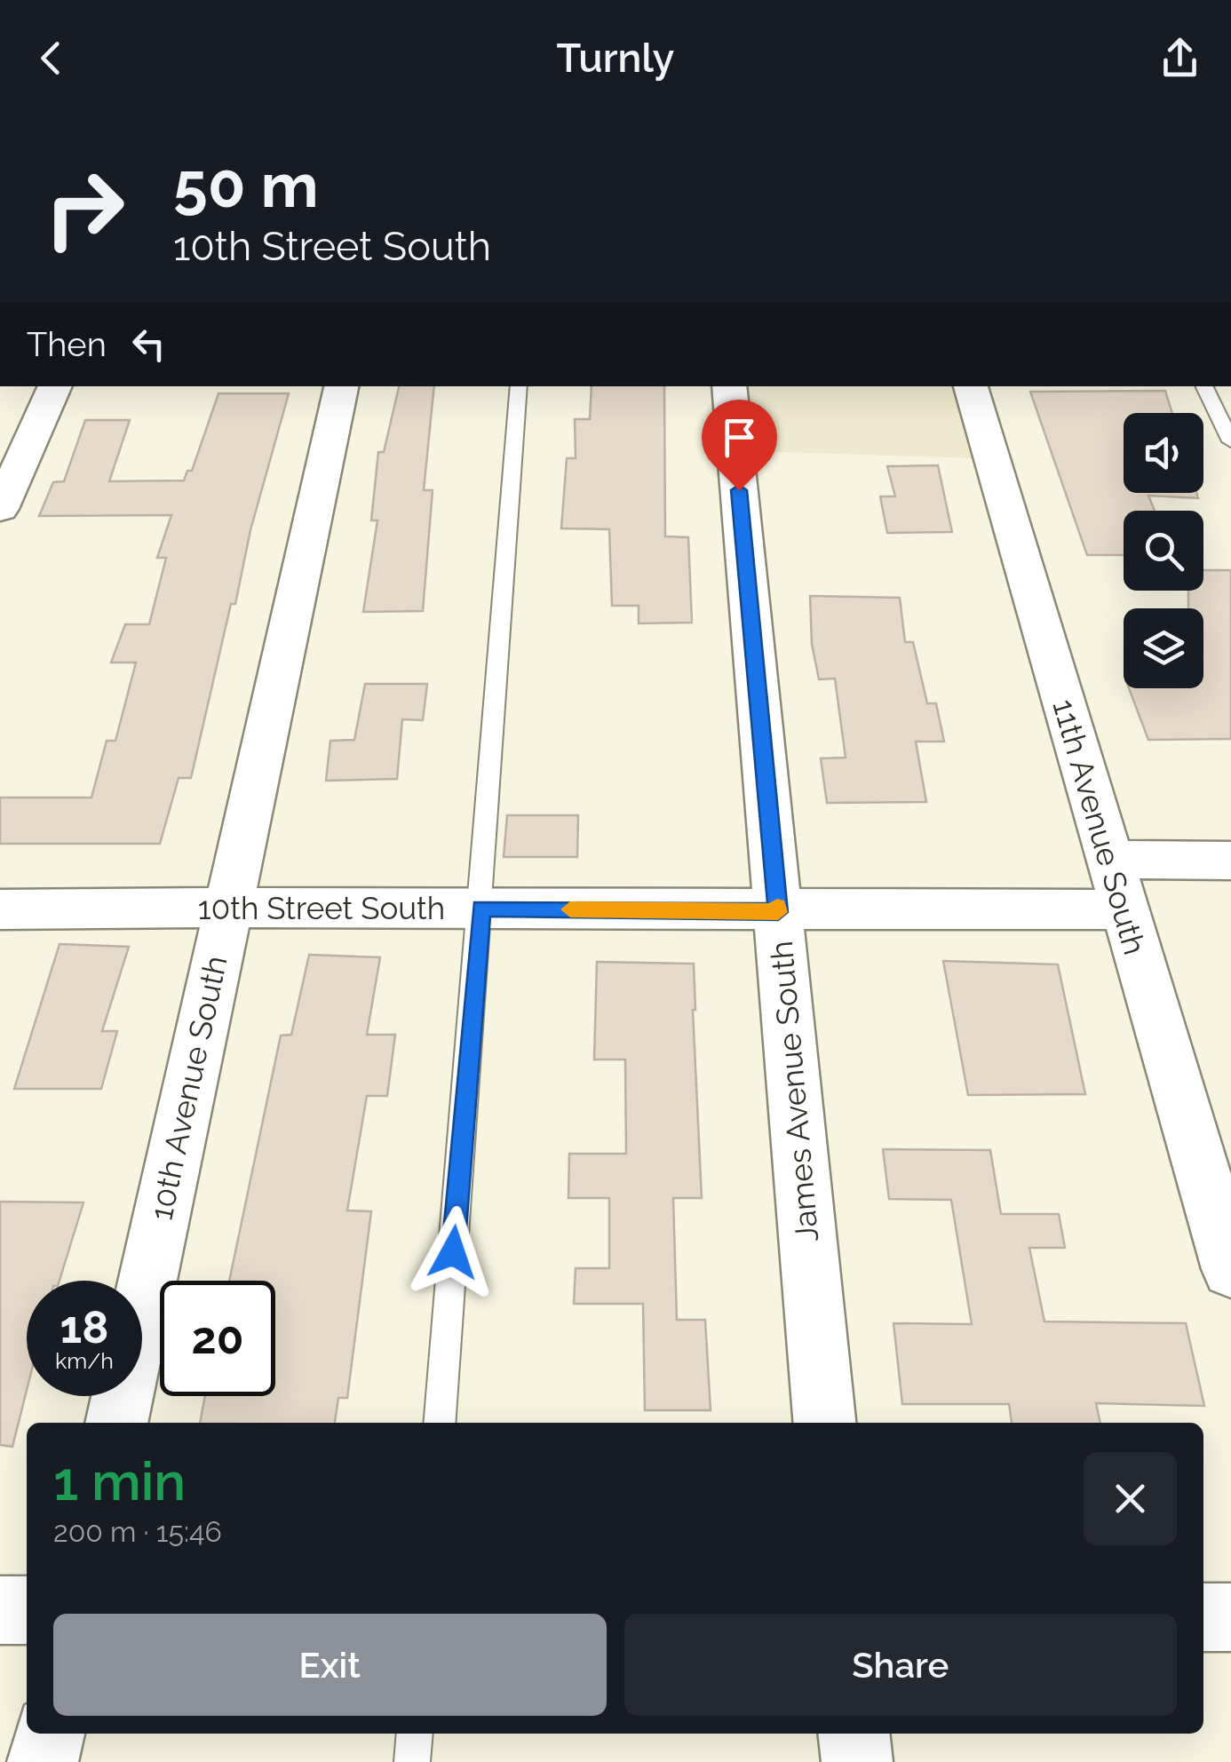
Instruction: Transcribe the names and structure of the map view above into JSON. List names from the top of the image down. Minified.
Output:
{"streets":{"street":["11th Avenue South","10th Street South","10th Avenue South","James Avenue South"]},"crossings":[["11th Avenue South","10th Street South"],["10th Street South","10th Avenue South"],["10th Street South","James Avenue South"]],"page":{"header":"Turnly","turn":["50 m","10th Street South"],"then":"Then","speed":"18 km/h","limit":"20","heading":["1 min","200 m · 15:46"],"buttons":["Exit","Share"]}}
